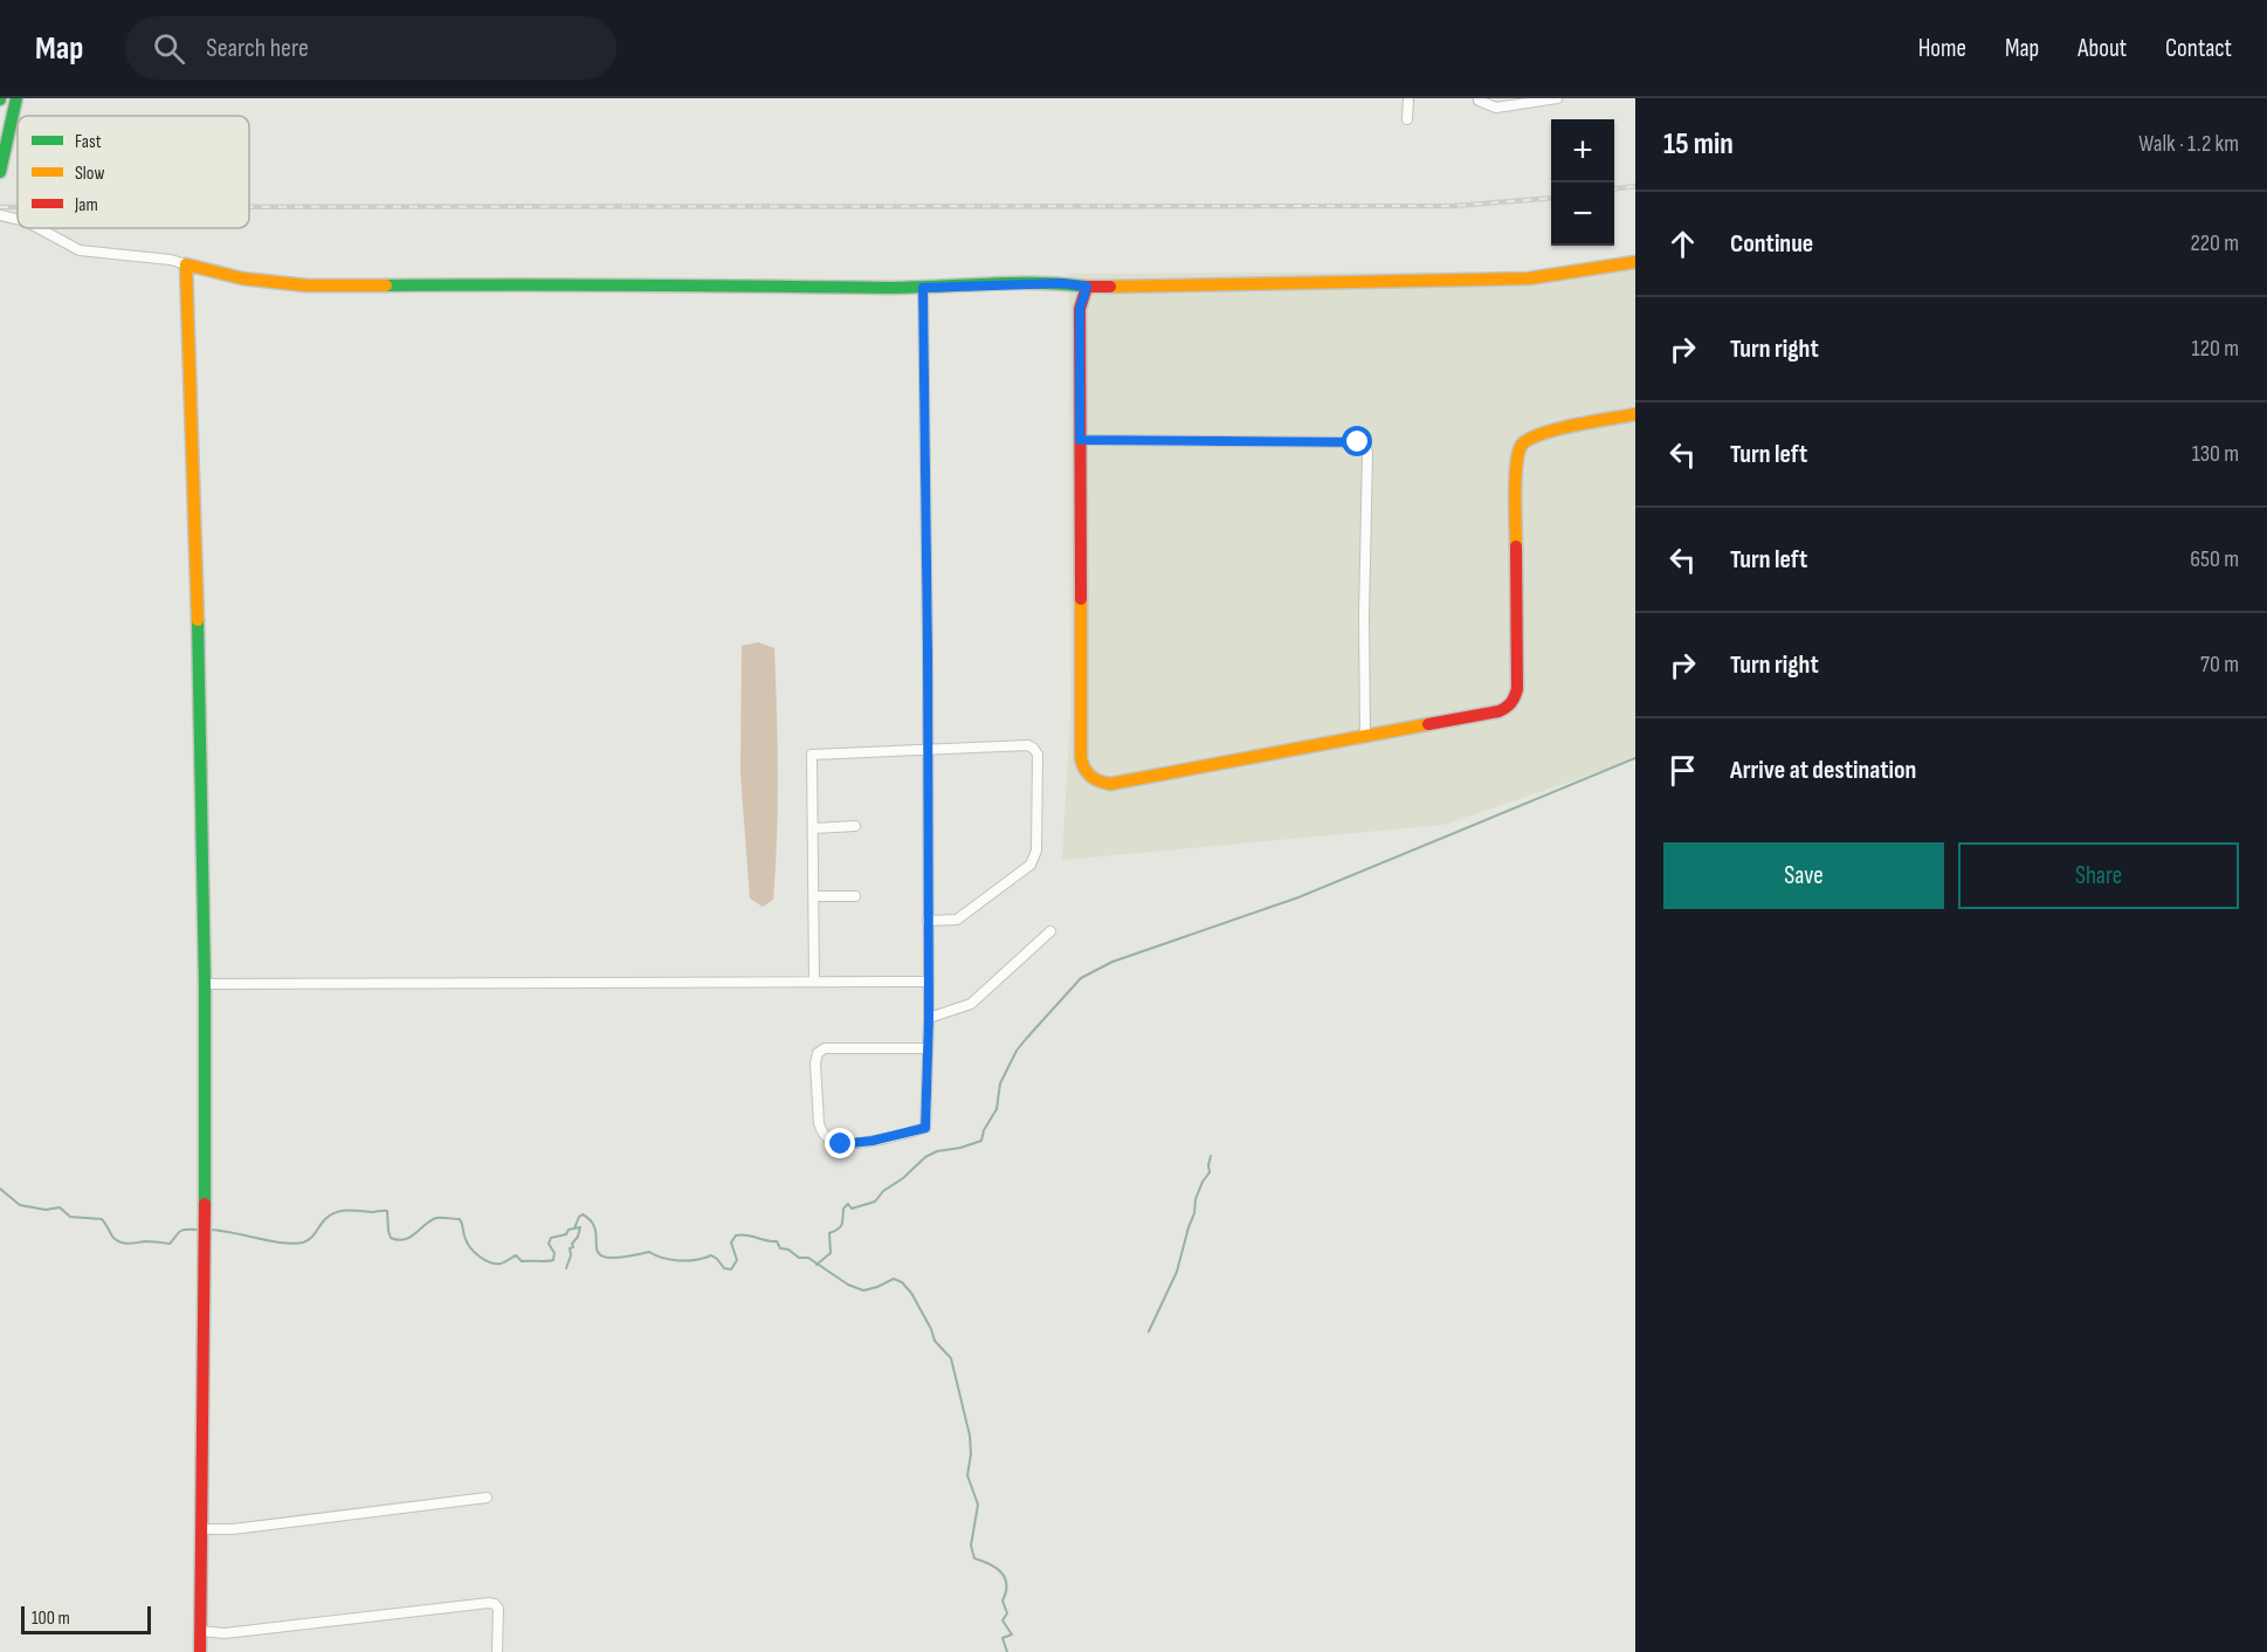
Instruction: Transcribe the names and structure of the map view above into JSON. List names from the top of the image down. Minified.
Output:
{"legend":["Fast","Slow","Jam"],"scale_bar":"100 m","page":{"header":"Map","search":"Search here","nav":["Home","Map","About","Contact"],"heading":["15 min","Walk · 1.2 km"],"map_buttons":["+","−"],"list":[["Continue","220 m"],["Turn right","120 m"],["Turn left","130 m"],["Turn left","650 m"],["Turn right","70 m"],"Arrive at destination"],"buttons":["Save","Share"],"scale":"100 m"}}
